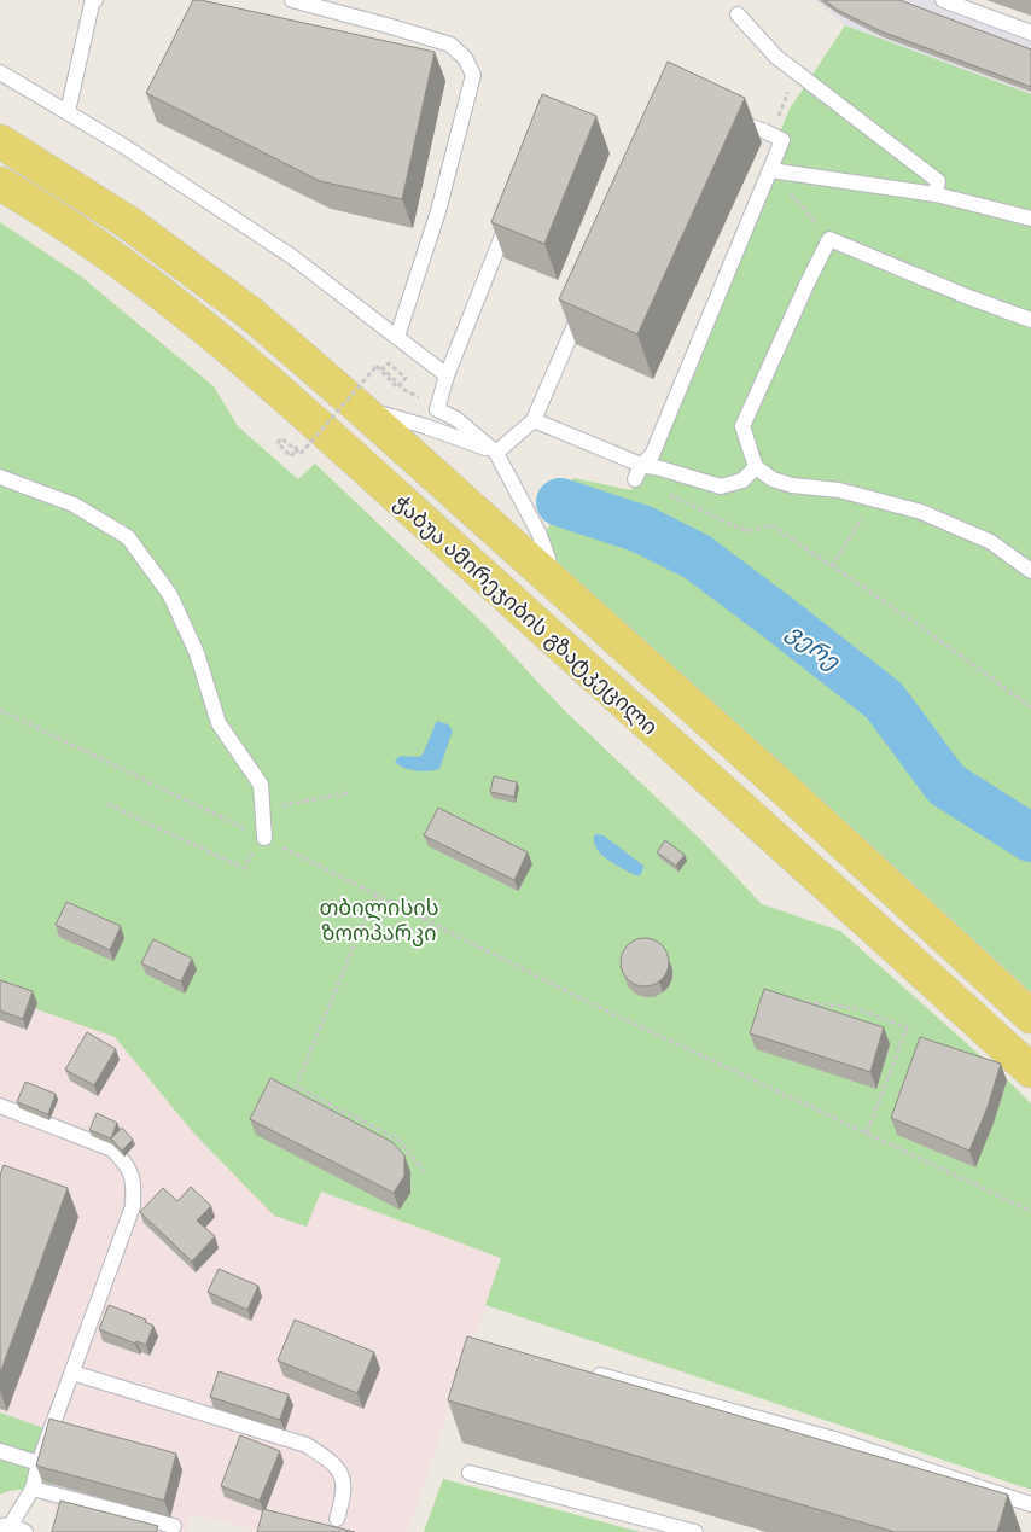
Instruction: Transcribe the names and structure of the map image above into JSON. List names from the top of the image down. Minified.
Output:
{"streets":{"main road":["ჭაბუა ამირეჯიბის გზატკეცილი"]},"water":["ვერე"],"parks":["თბილისის ზოოპარკი"]}
